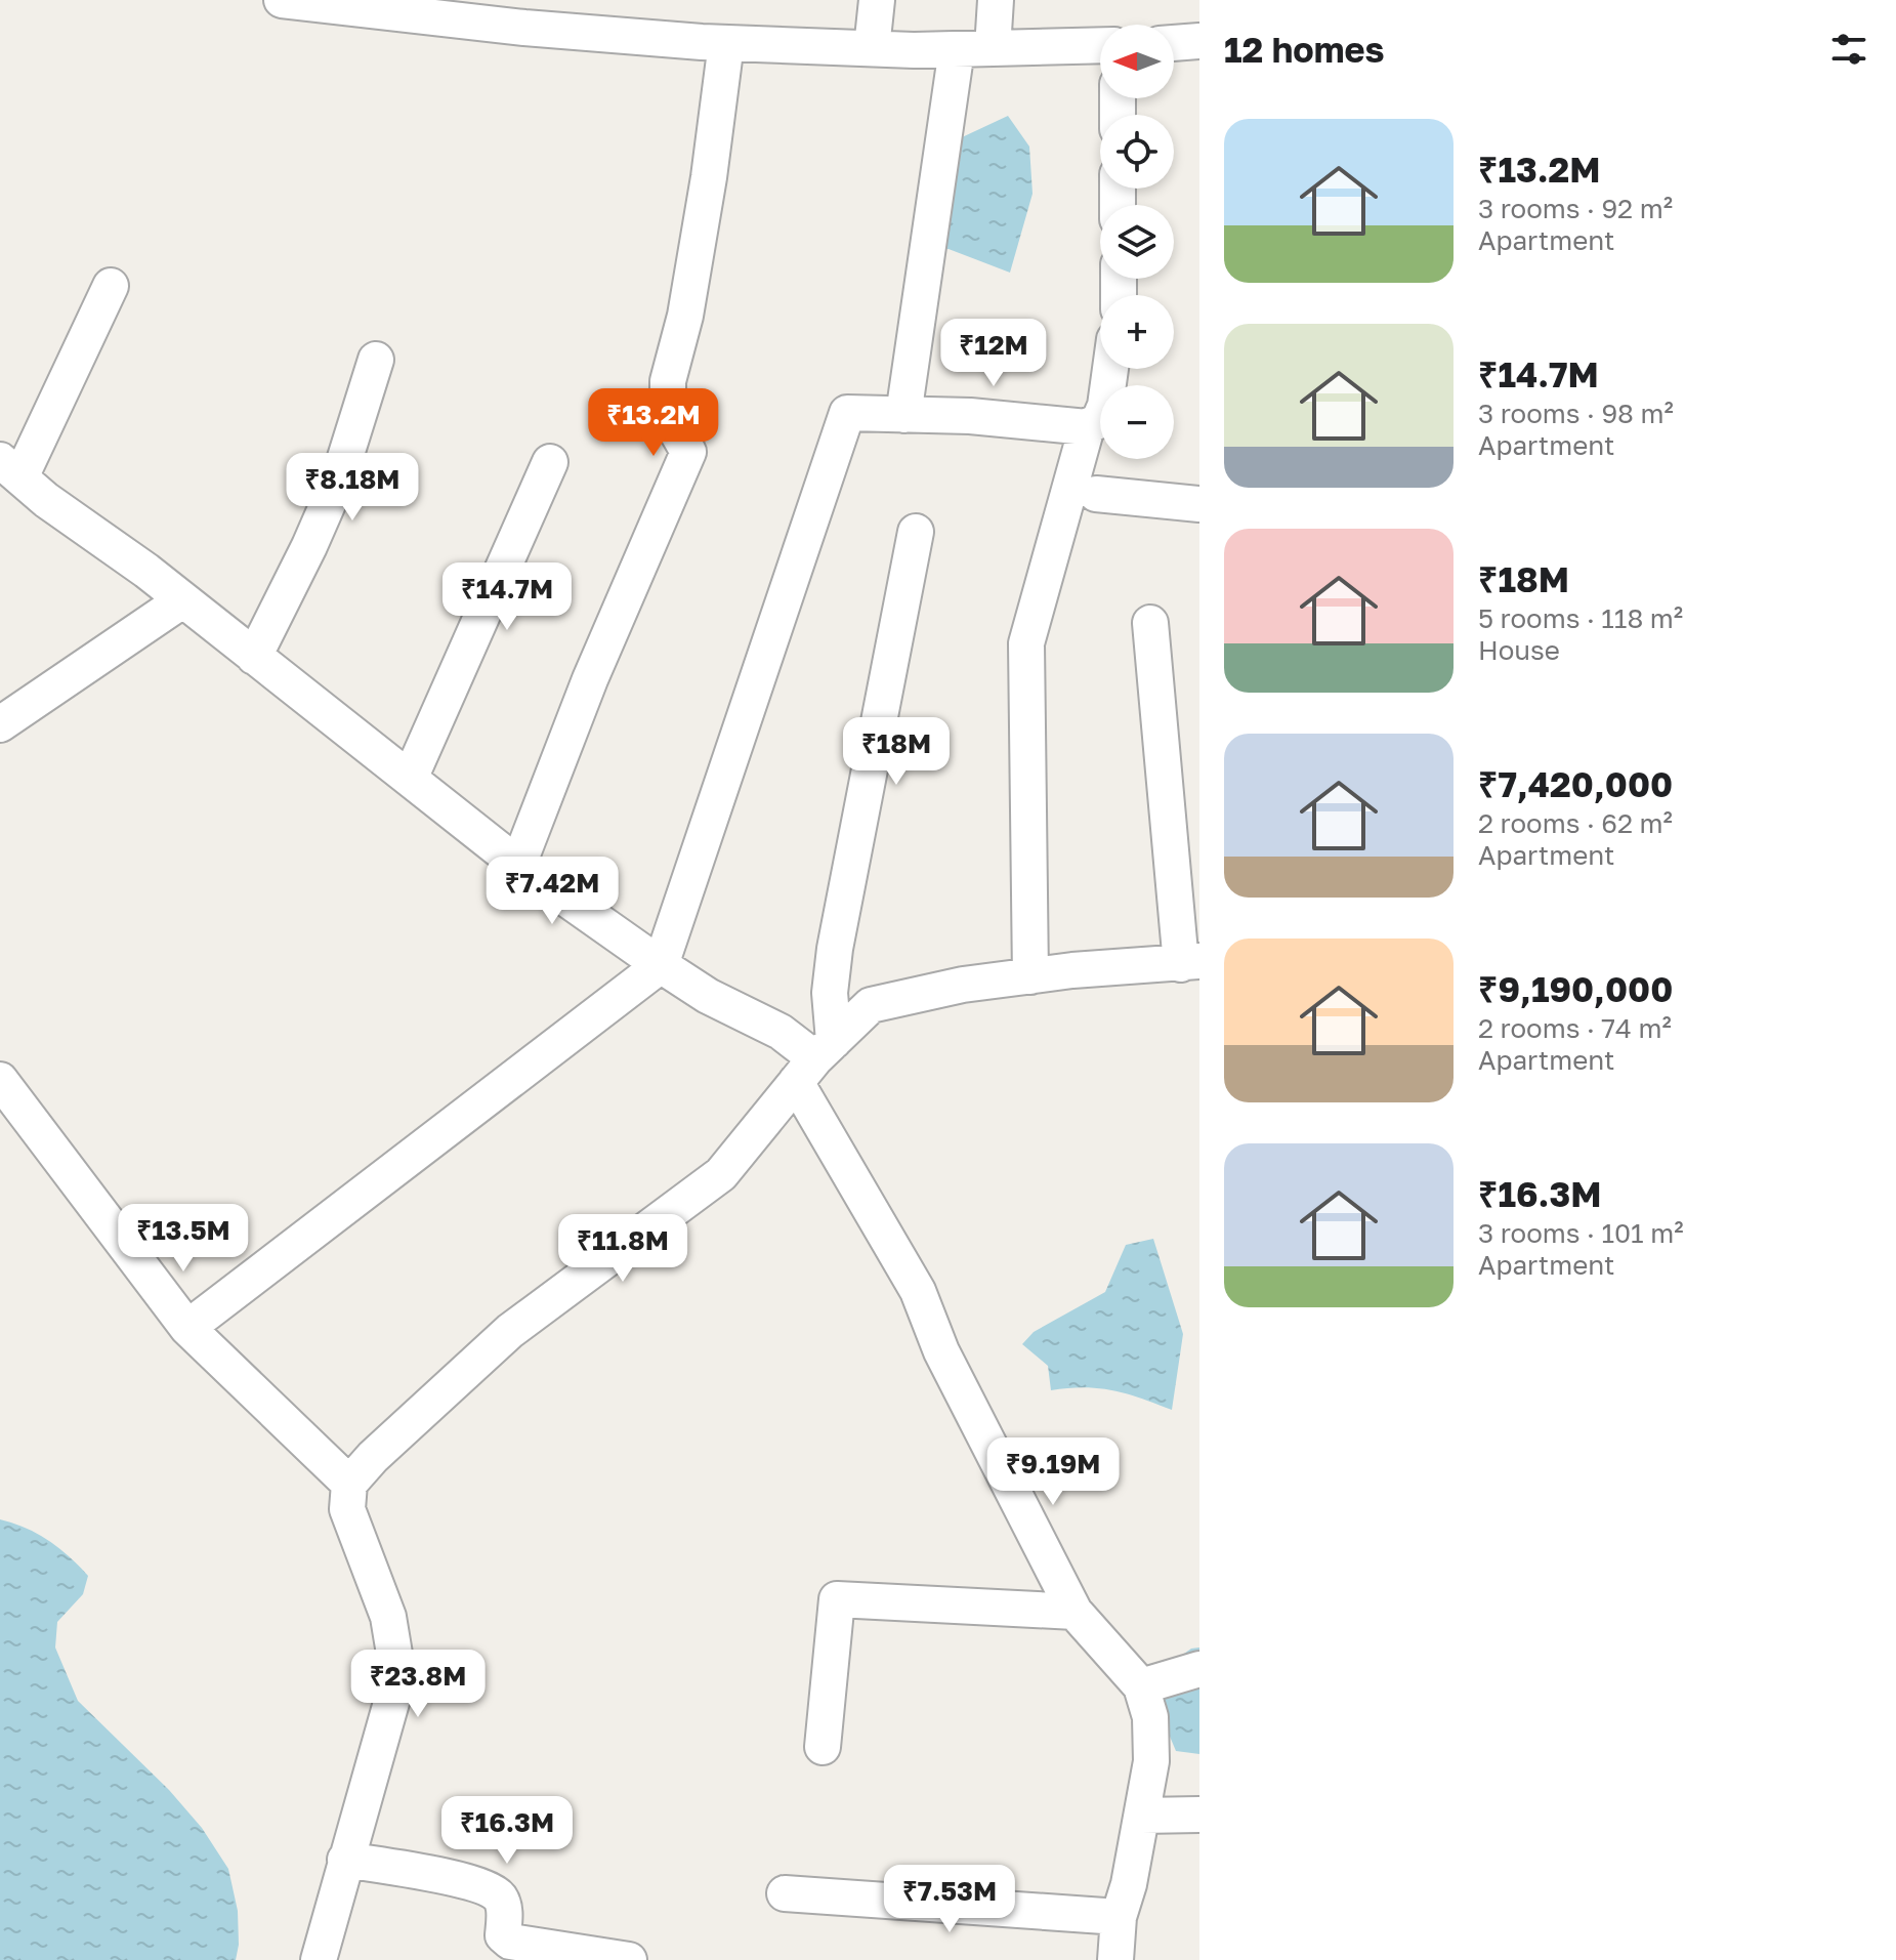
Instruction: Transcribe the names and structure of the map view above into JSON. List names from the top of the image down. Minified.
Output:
{"north":"left","page":{"heading":"12 homes","map_buttons":["+","−"],"list":[{"name":"₹13.2M","note":"3 rooms · 92 m² · Apartment"},{"name":"₹14.7M","note":"3 rooms · 98 m² · Apartment"},{"name":"₹18M","note":"5 rooms · 118 m² · House"},{"name":"₹7,420,000","note":"2 rooms · 62 m² · Apartment"},{"name":"₹9,190,000","note":"2 rooms · 74 m² · Apartment"},{"name":"₹16.3M","note":"3 rooms · 101 m² · Apartment"}],"price":["₹12M","₹13.2M","₹8.18M","₹14.7M","₹18M","₹7.42M","₹13.5M","₹11.8M","₹9.19M","₹23.8M","₹16.3M","₹7.53M"]}}
